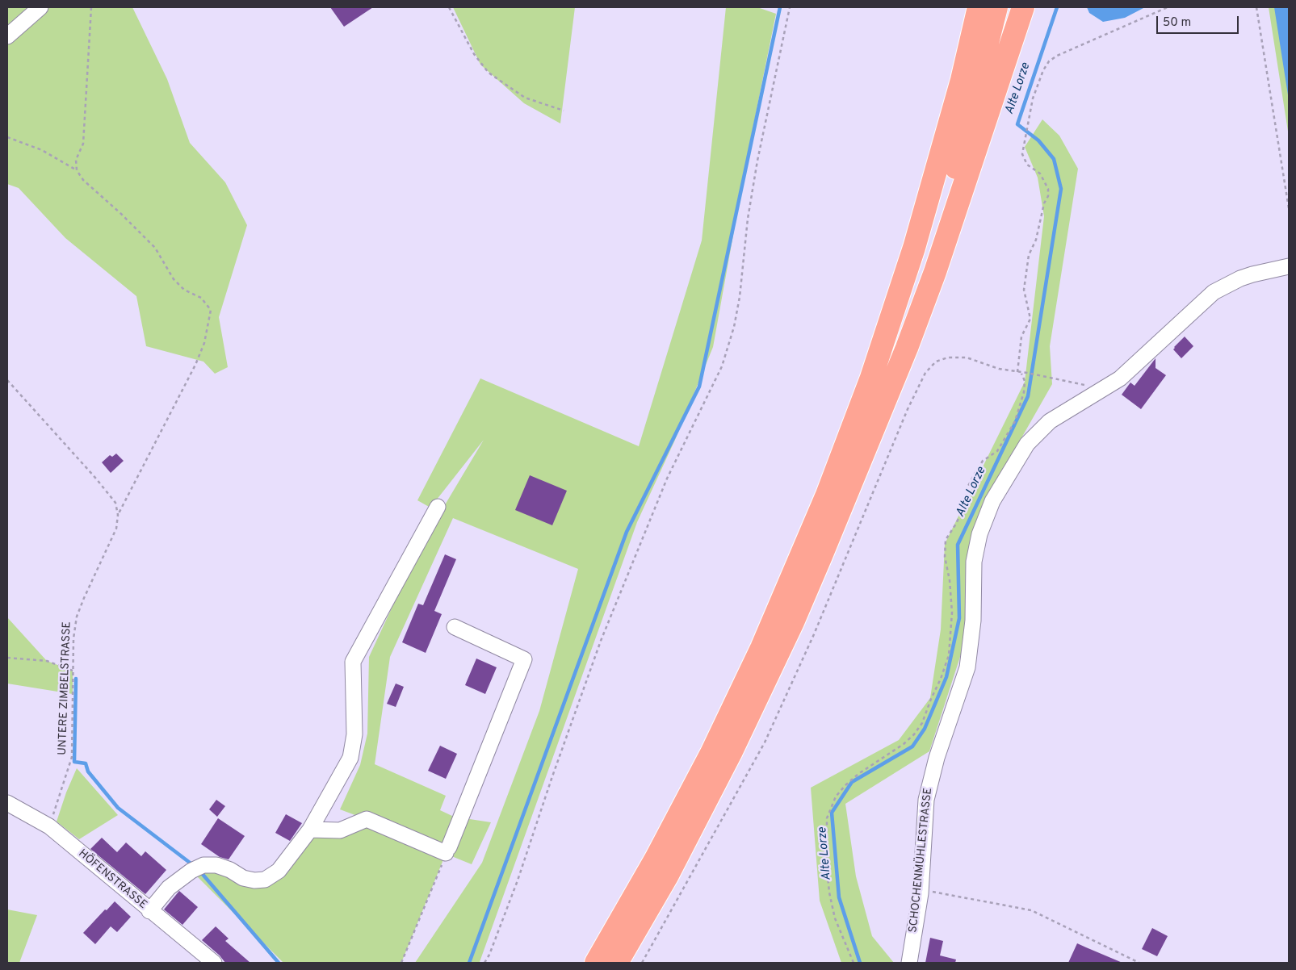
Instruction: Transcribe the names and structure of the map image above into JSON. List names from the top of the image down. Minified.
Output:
{"streets":{"street":["SCHOCHENMÜHLESTRASSE","HÖFENSTRASSE"],"path":["UNTERE ZIMBELSTRASSE"]},"crossings":[["UNTERE ZIMBELSTRASSE","HÖFENSTRASSE"]],"water":["Alte Lorze"],"scale_bar":"50 m"}
